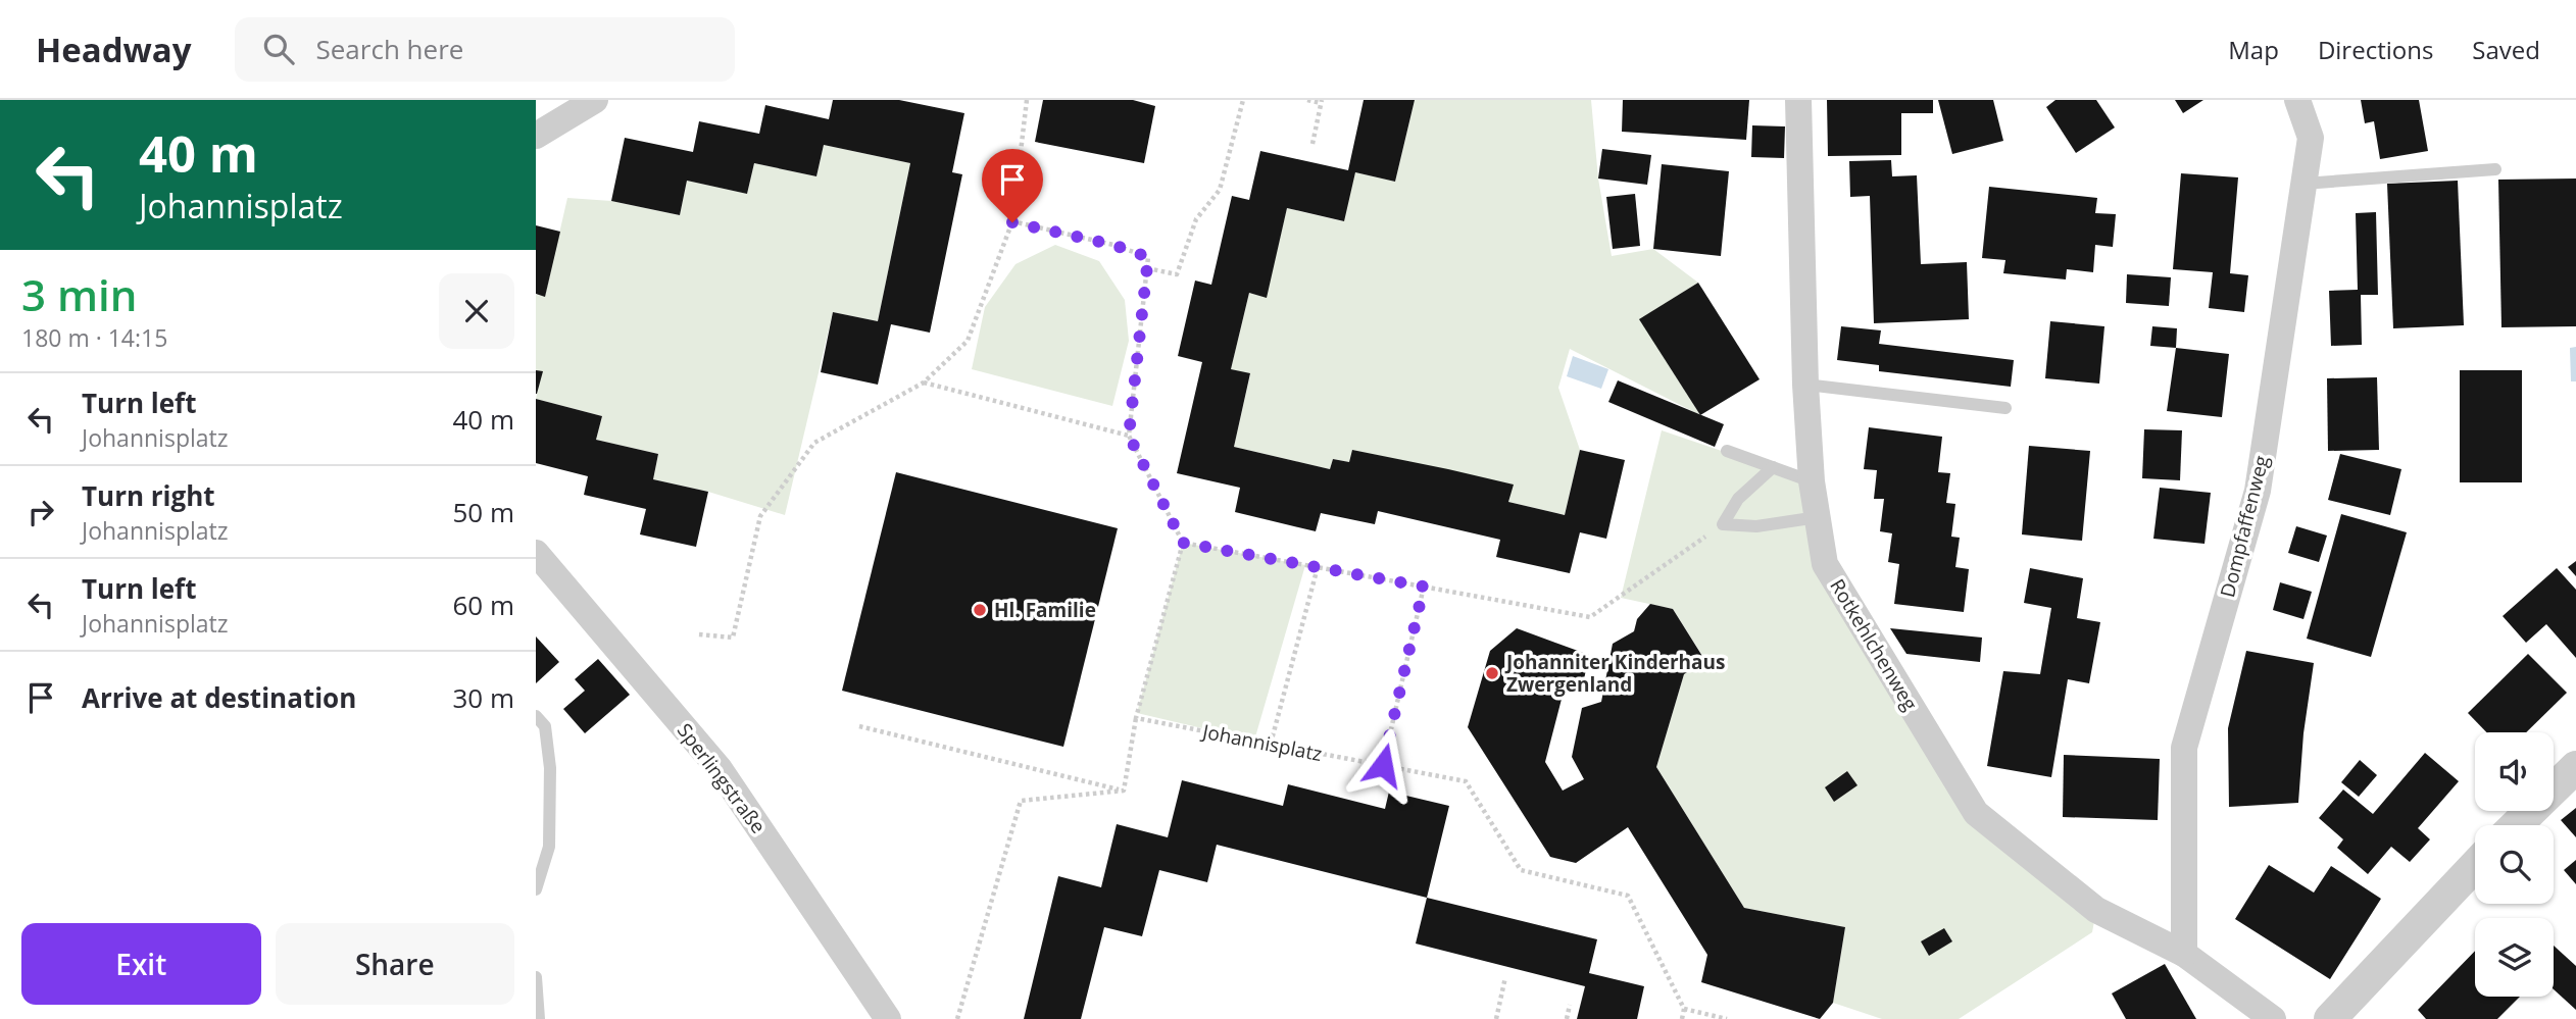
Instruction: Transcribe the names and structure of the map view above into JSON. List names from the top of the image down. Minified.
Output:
{"streets":{"street":["Dompfaffenweg","Rotkehlchenweg","Sperlingstraße"],"path":["Johannisplatz"]},"crossings":[["Dompfaffenweg","Rotkehlchenweg"]],"places":["Hl. Familie","Johanniter Kinderhaus Zwergenland"],"page":{"header":"Headway","search":"Search here","nav":["Map","Directions","Saved"],"turn":["40 m","Johannisplatz"],"heading":["3 min","180 m · 14:15"],"list":[{"name":"Turn left","note":"Johannisplatz","value":"40 m"},{"name":"Turn right","note":"Johannisplatz","value":"50 m"},{"name":"Turn left","note":"Johannisplatz","value":"60 m"},{"name":"Arrive at destination","value":"30 m"}],"buttons":["Exit","Share"]}}
